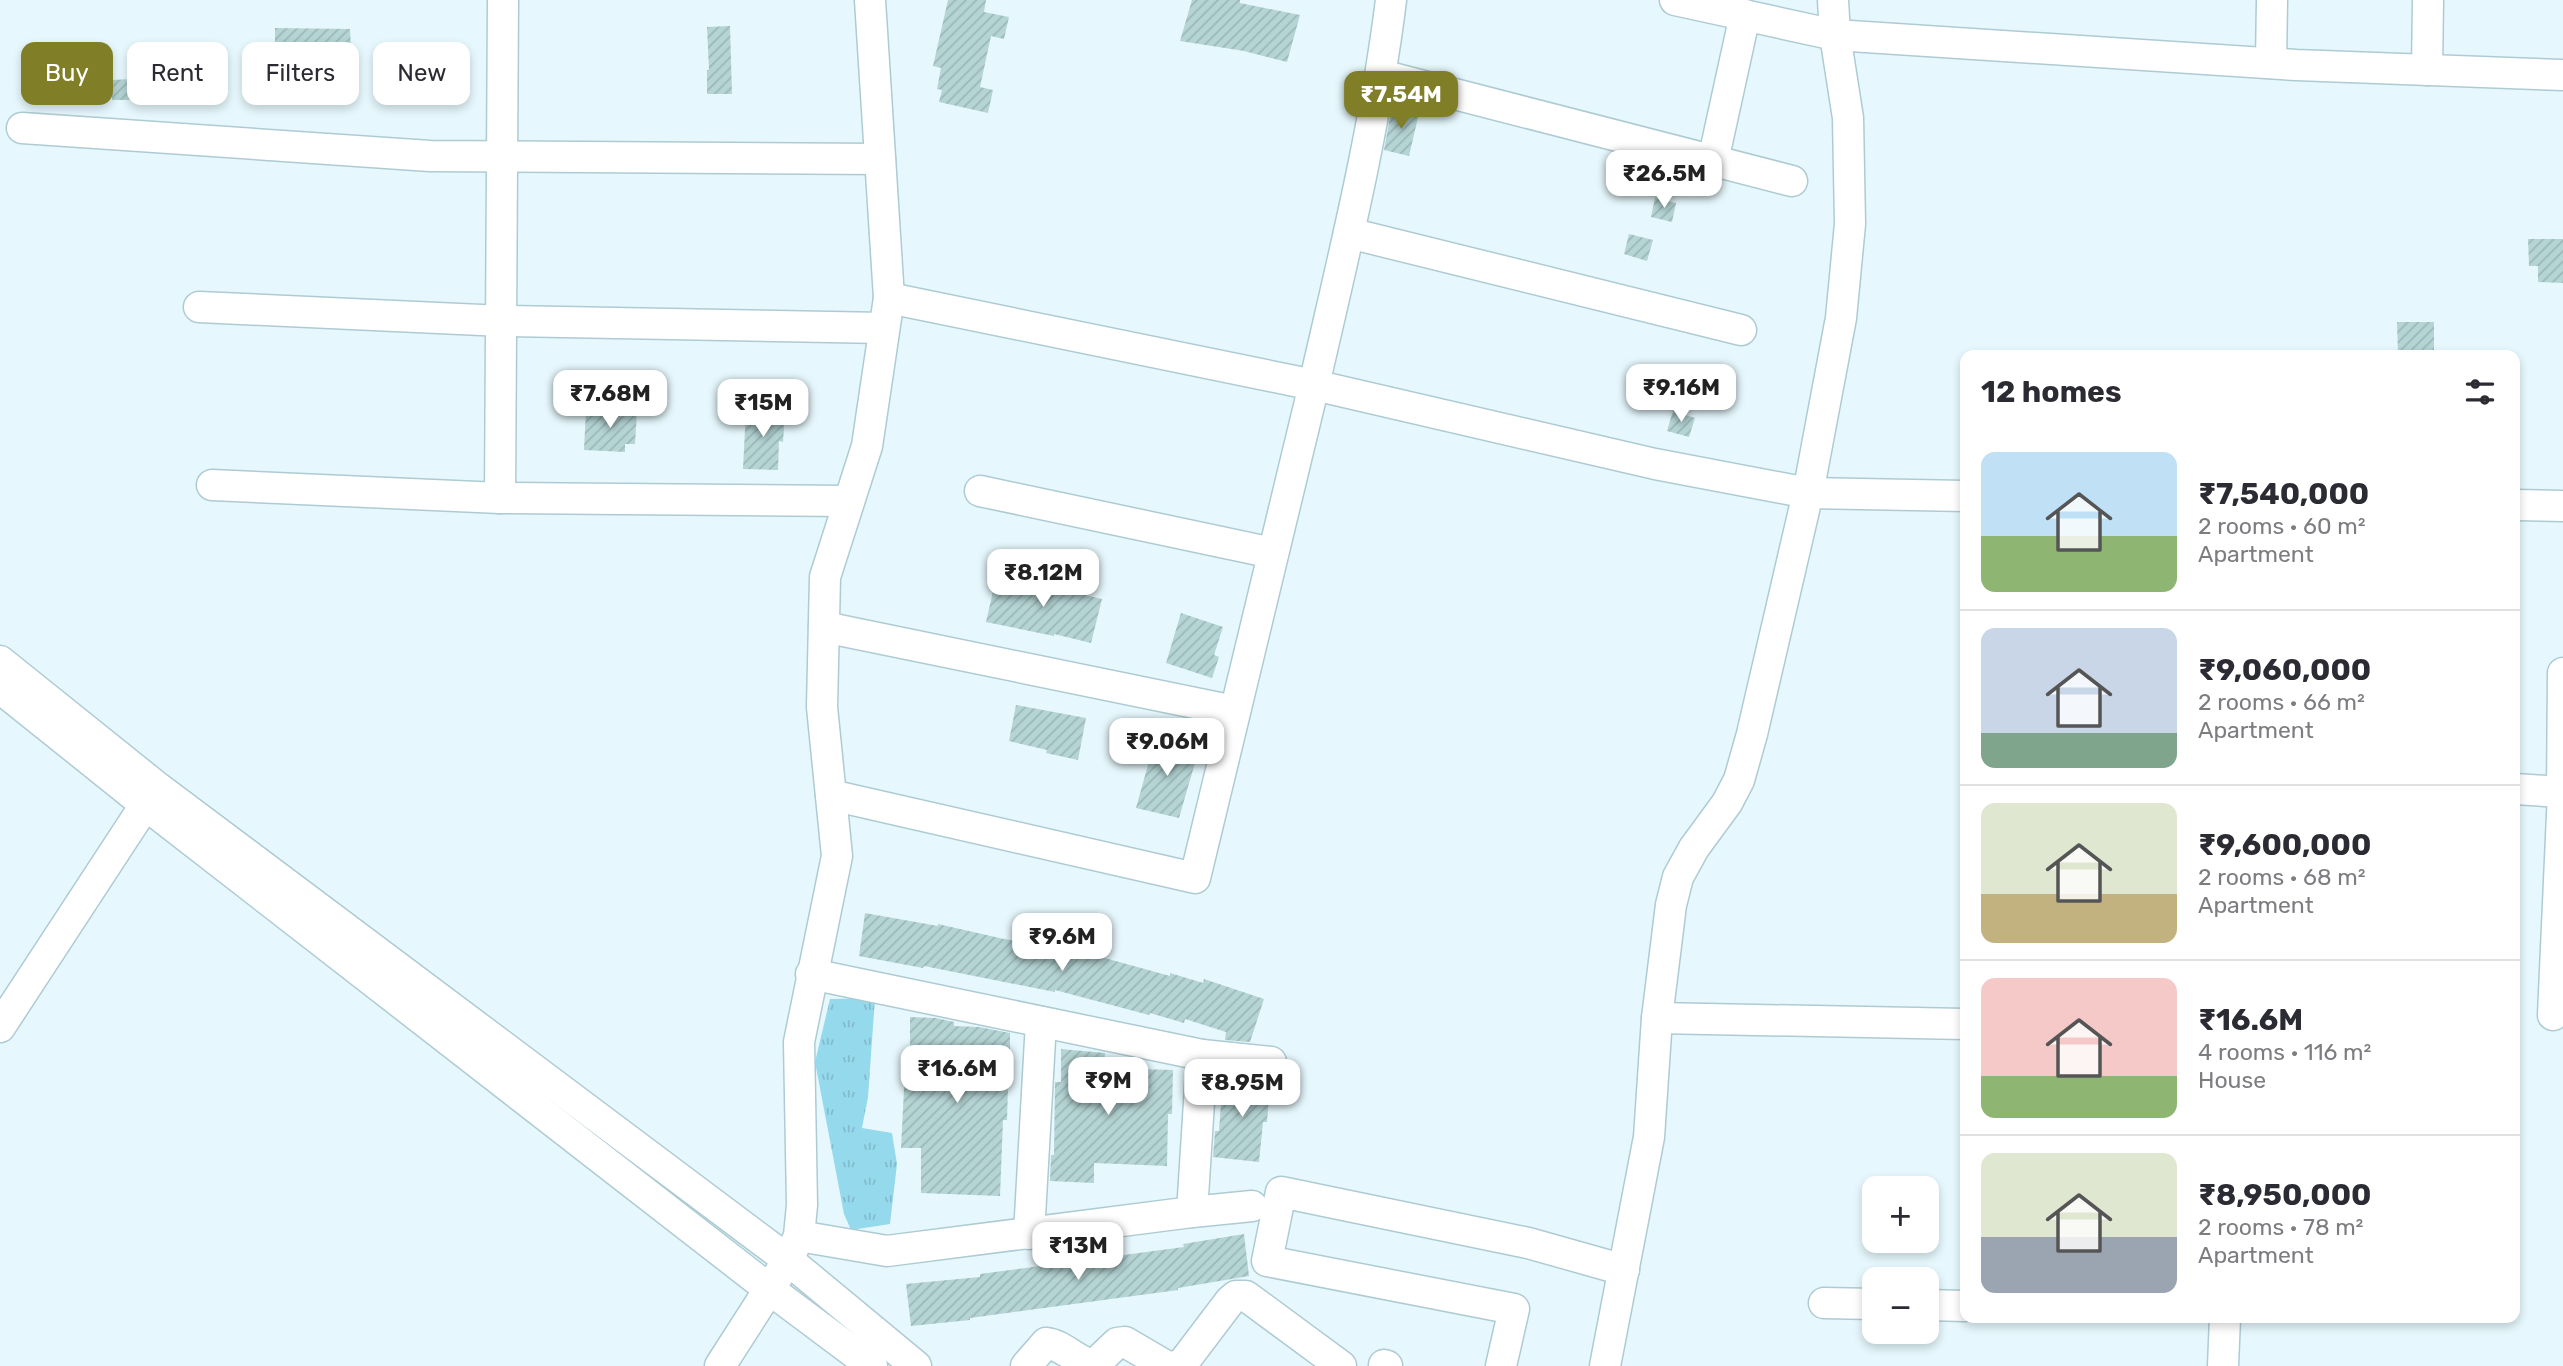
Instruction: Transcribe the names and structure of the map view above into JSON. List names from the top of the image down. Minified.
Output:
{"page":{"chip":["Buy","Rent","Filters","New"],"price":["₹7.54M","₹26.5M","₹9.16M","₹7.68M","₹15M","₹8.12M","₹9.06M","₹9.6M","₹16.6M","₹9M","₹8.95M","₹13M"],"heading":"12 homes","list":[{"name":"₹7,540,000","note":"2 rooms · 60 m² · Apartment"},{"name":"₹9,060,000","note":"2 rooms · 66 m² · Apartment"},{"name":"₹9,600,000","note":"2 rooms · 68 m² · Apartment"},{"name":"₹16.6M","note":"4 rooms · 116 m² · House"},{"name":"₹8,950,000","note":"2 rooms · 78 m² · Apartment"}],"map_buttons":["+","−"]}}
